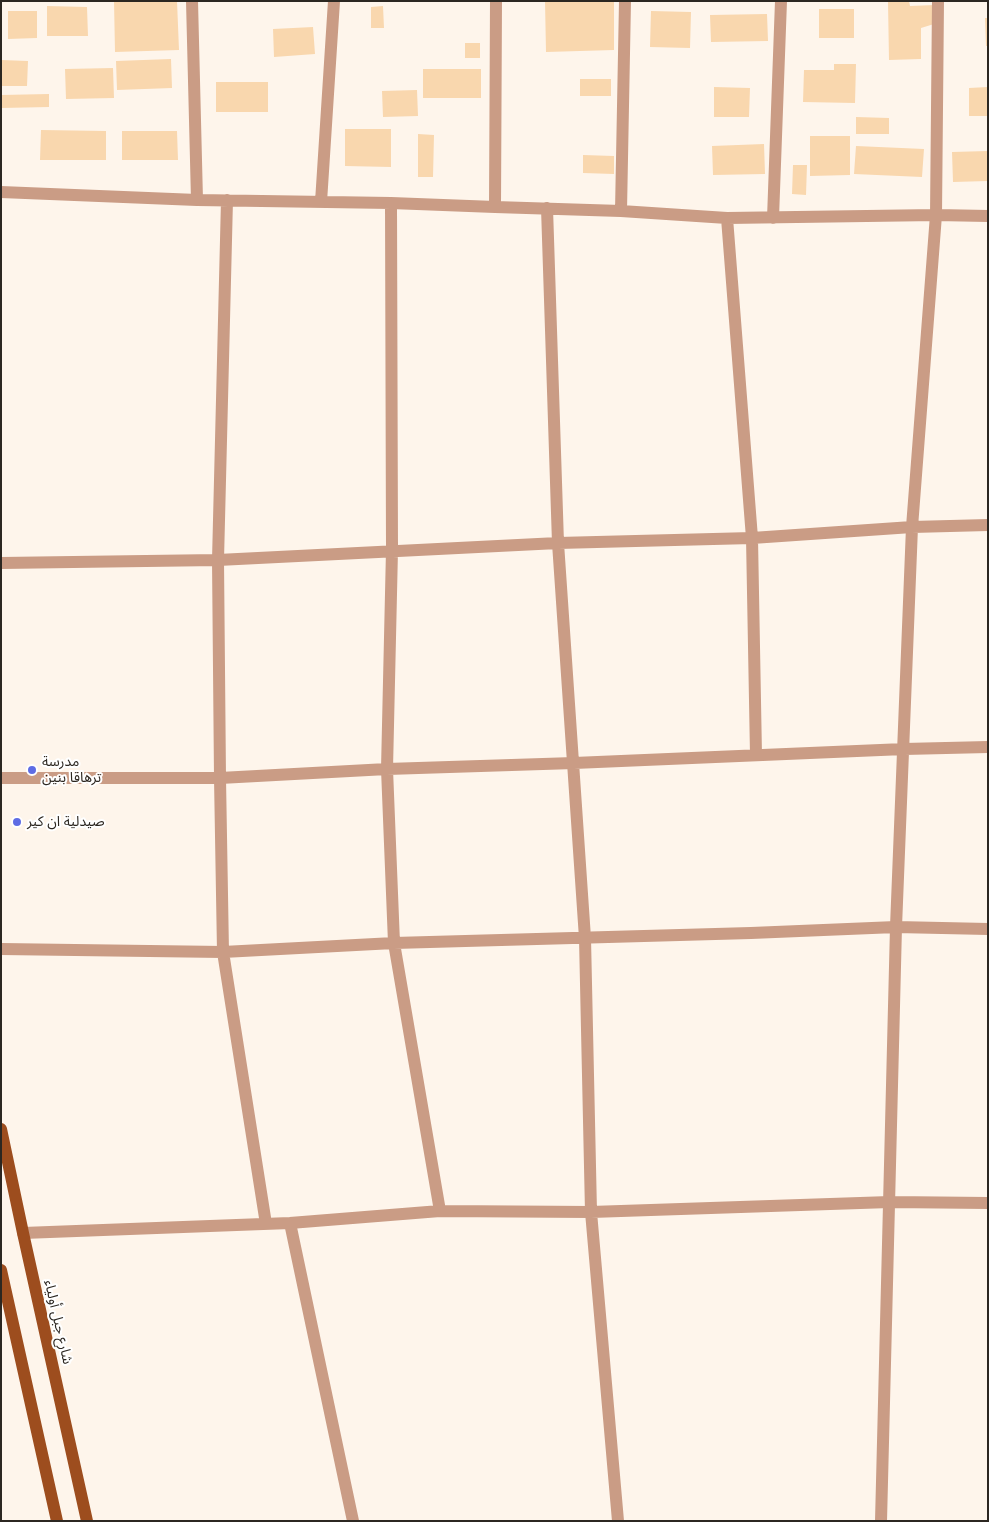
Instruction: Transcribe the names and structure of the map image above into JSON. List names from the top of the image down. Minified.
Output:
{"streets":{"main road":["شارع جبل أولياء"]},"places":["مدرسة ترهاقا بنين","صيدلية ان كير"]}
